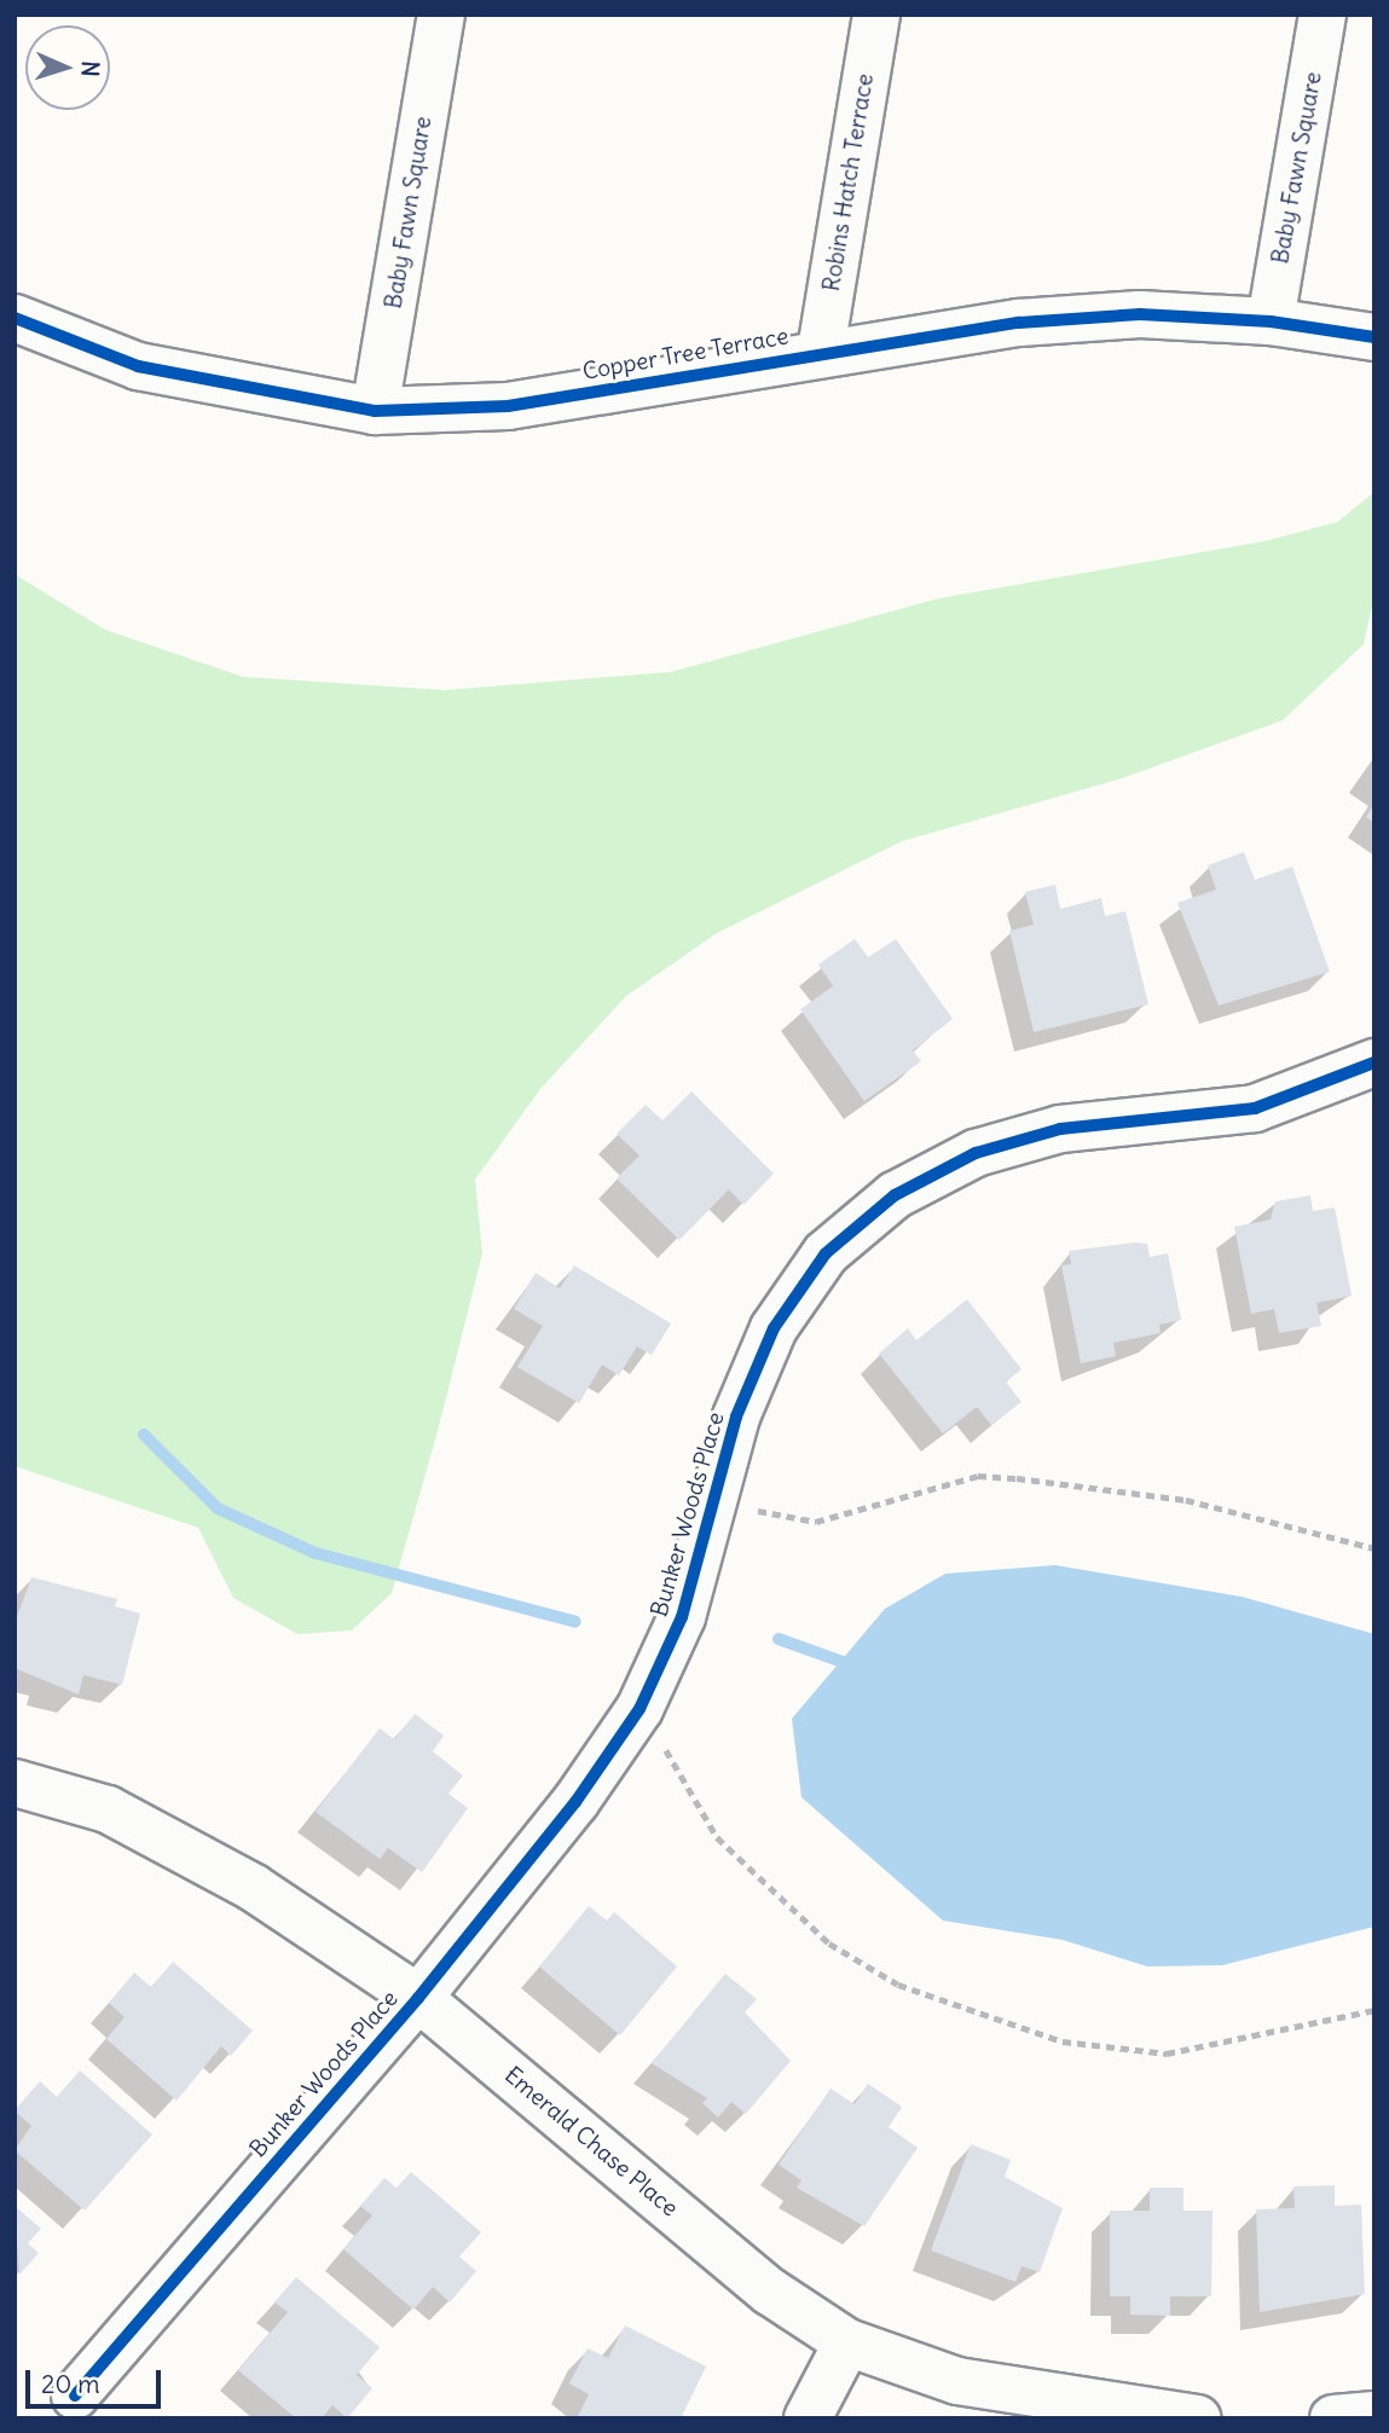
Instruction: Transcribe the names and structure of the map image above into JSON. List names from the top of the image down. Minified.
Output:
{"streets":{"street":["Baby Fawn Square","Robins Hatch Terrace","Copper Tree Terrace","Bunker Woods Place","Emerald Chase Place"]},"crossings":[["Baby Fawn Square","Copper Tree Terrace"],["Robins Hatch Terrace","Copper Tree Terrace"],["Bunker Woods Place","Emerald Chase Place"]],"scale_bar":"20 m","north":"right"}
